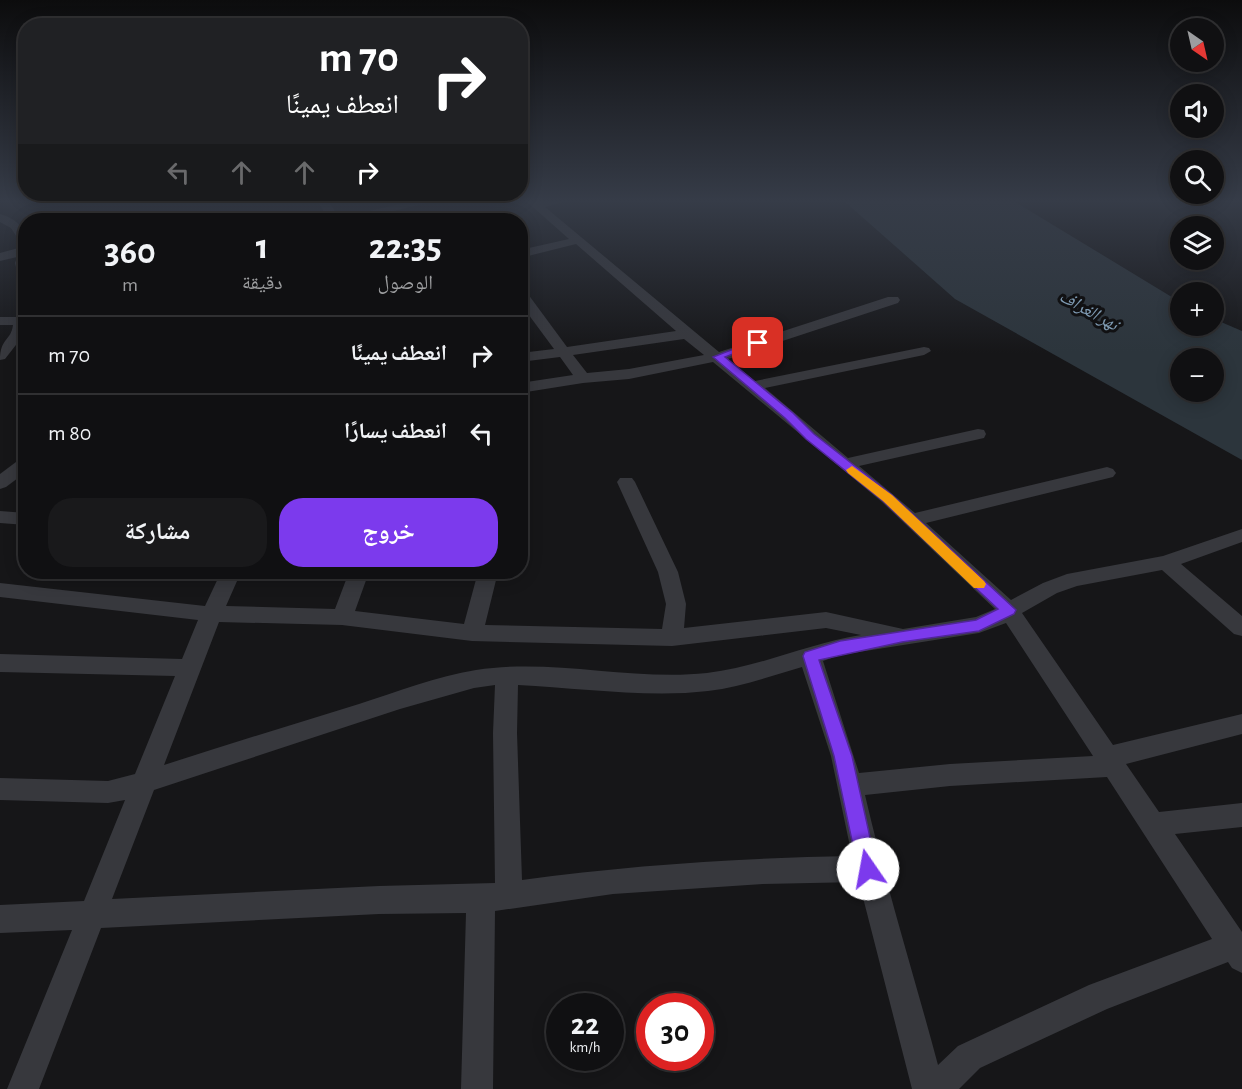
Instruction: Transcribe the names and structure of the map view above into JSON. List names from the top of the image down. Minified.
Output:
{"water":["نهر الغراف"],"north":"bottom right","page":{"map_buttons":["+","−"],"turn":["70 m","انعطف يمينًا"],"eta":["22:35","الوصول","1","دقيقة","360","m"],"list":[{"name":"انعطف يمينًا","value":"70 m"},{"name":"انعطف يسارًا","value":"80 m"}],"buttons":["خروج","مشاركة"],"speed":"22 km/h","limit":"30"}}
